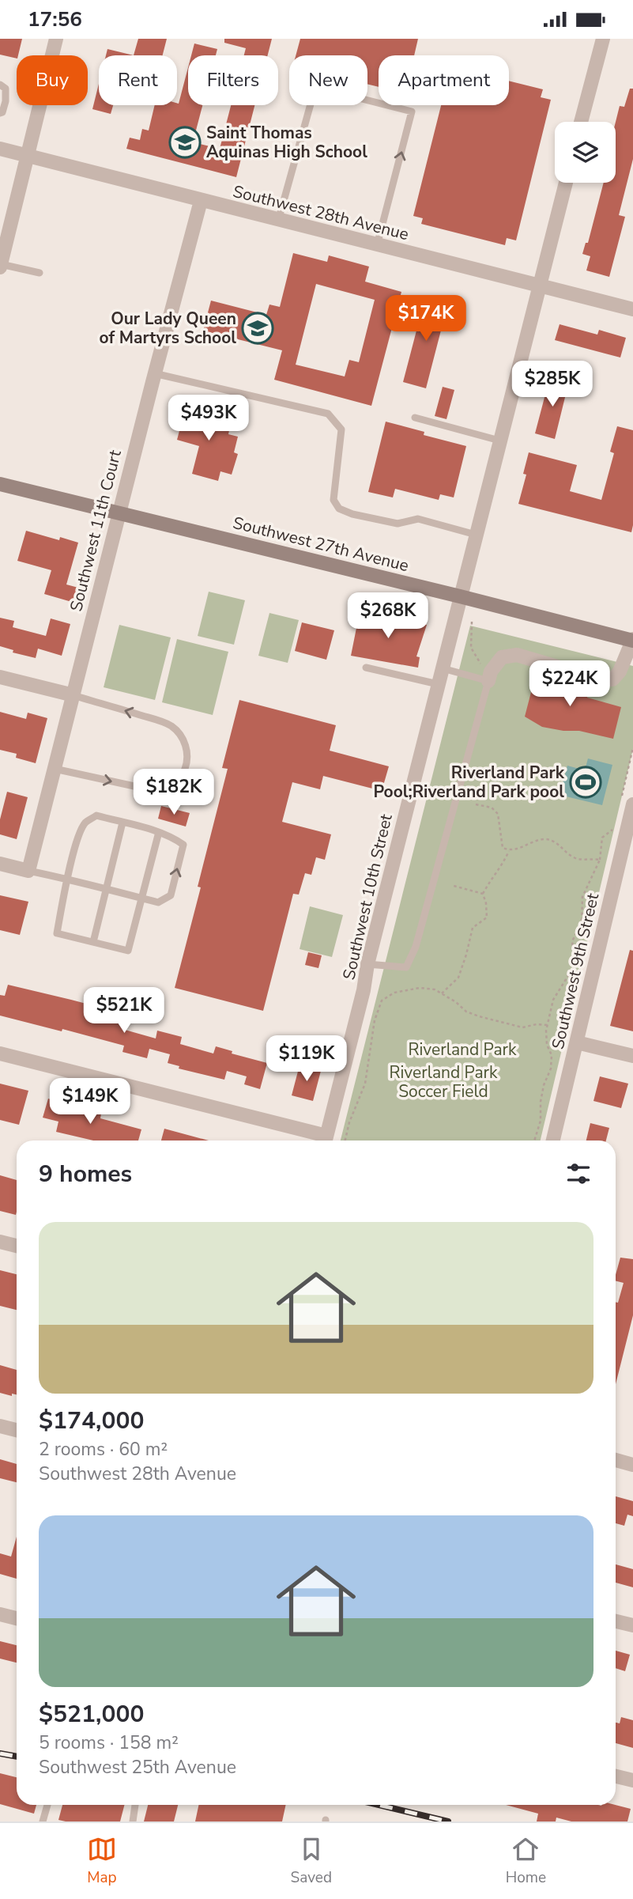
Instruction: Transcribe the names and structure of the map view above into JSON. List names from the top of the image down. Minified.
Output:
{"streets":{"street":["Southwest 28th Avenue","Southwest 11th Court","Southwest 27th Avenue","Southwest 10th Street","Southwest 9th Street"]},"crossings":[["Southwest 28th Avenue","Southwest 11th Court"],["Southwest 28th Avenue","Southwest 10th Street"],["Southwest 11th Court","Southwest 27th Avenue"],["Southwest 27th Avenue","Southwest 10th Street"]],"parks":["Riverland Park","Riverland Park Soccer Field"],"places":{"school or university":["Saint Thomas Aquinas High School","Our Lady Queen of Martyrs School"],"sports":["Riverland Park Pool;Riverland Park pool"]},"page":{"status":"17:56","chip":["Buy","Rent","Filters","New","Apartment"],"price":["$174K","$285K","$493K","$268K","$224K","$182K","$521K","$119K","$149K"],"heading":"9 homes","list":[{"name":"$174,000","note":"2 rooms · 60 m² · Southwest 28th Avenue"},{"name":"$521,000","note":"5 rooms · 158 m² · Southwest 25th Avenue"}],"tabs":["Map","Saved","Home"]}}
